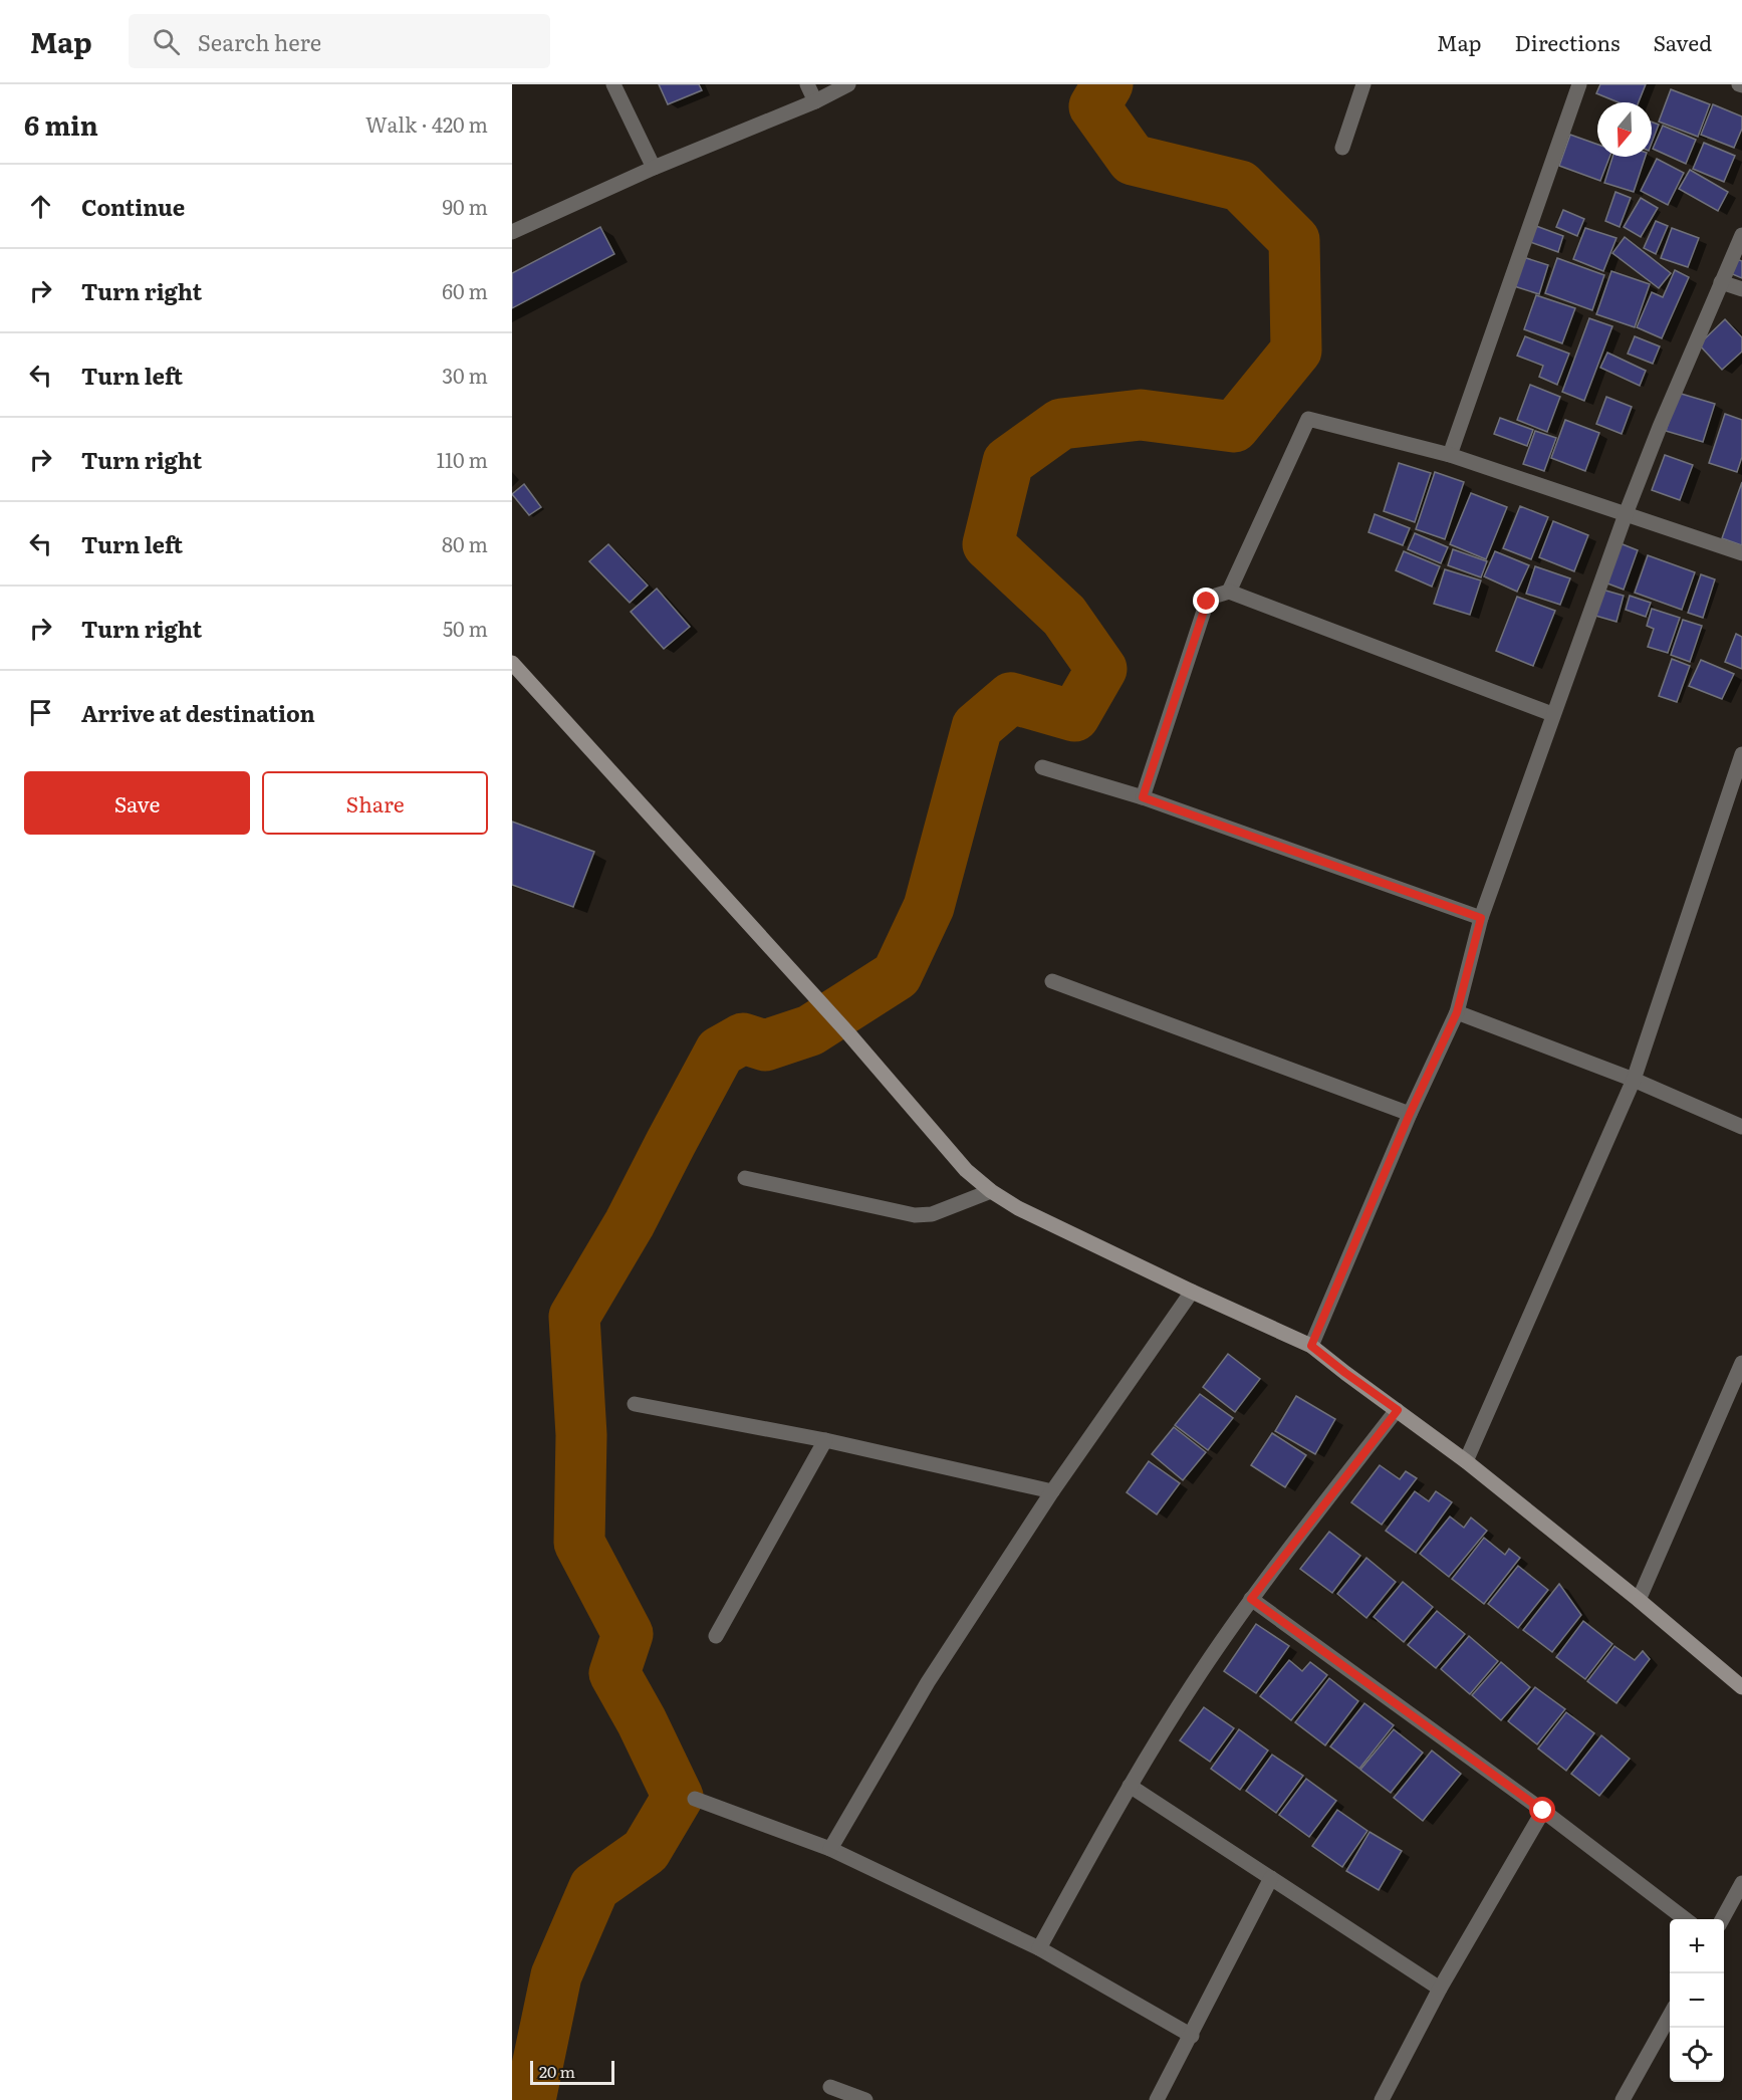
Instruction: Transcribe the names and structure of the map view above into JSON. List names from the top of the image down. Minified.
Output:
{"scale_bar":"20 m","north":"bottom","page":{"header":"Map","search":"Search here","nav":["Map","Directions","Saved"],"heading":["6 min","Walk · 420 m"],"list":[["Continue","90 m"],["Turn right","60 m"],["Turn left","30 m"],["Turn right","110 m"],["Turn left","80 m"],["Turn right","50 m"],"Arrive at destination"],"buttons":["Save","Share"],"map_buttons":["+","−"],"scale":"20 m"}}
